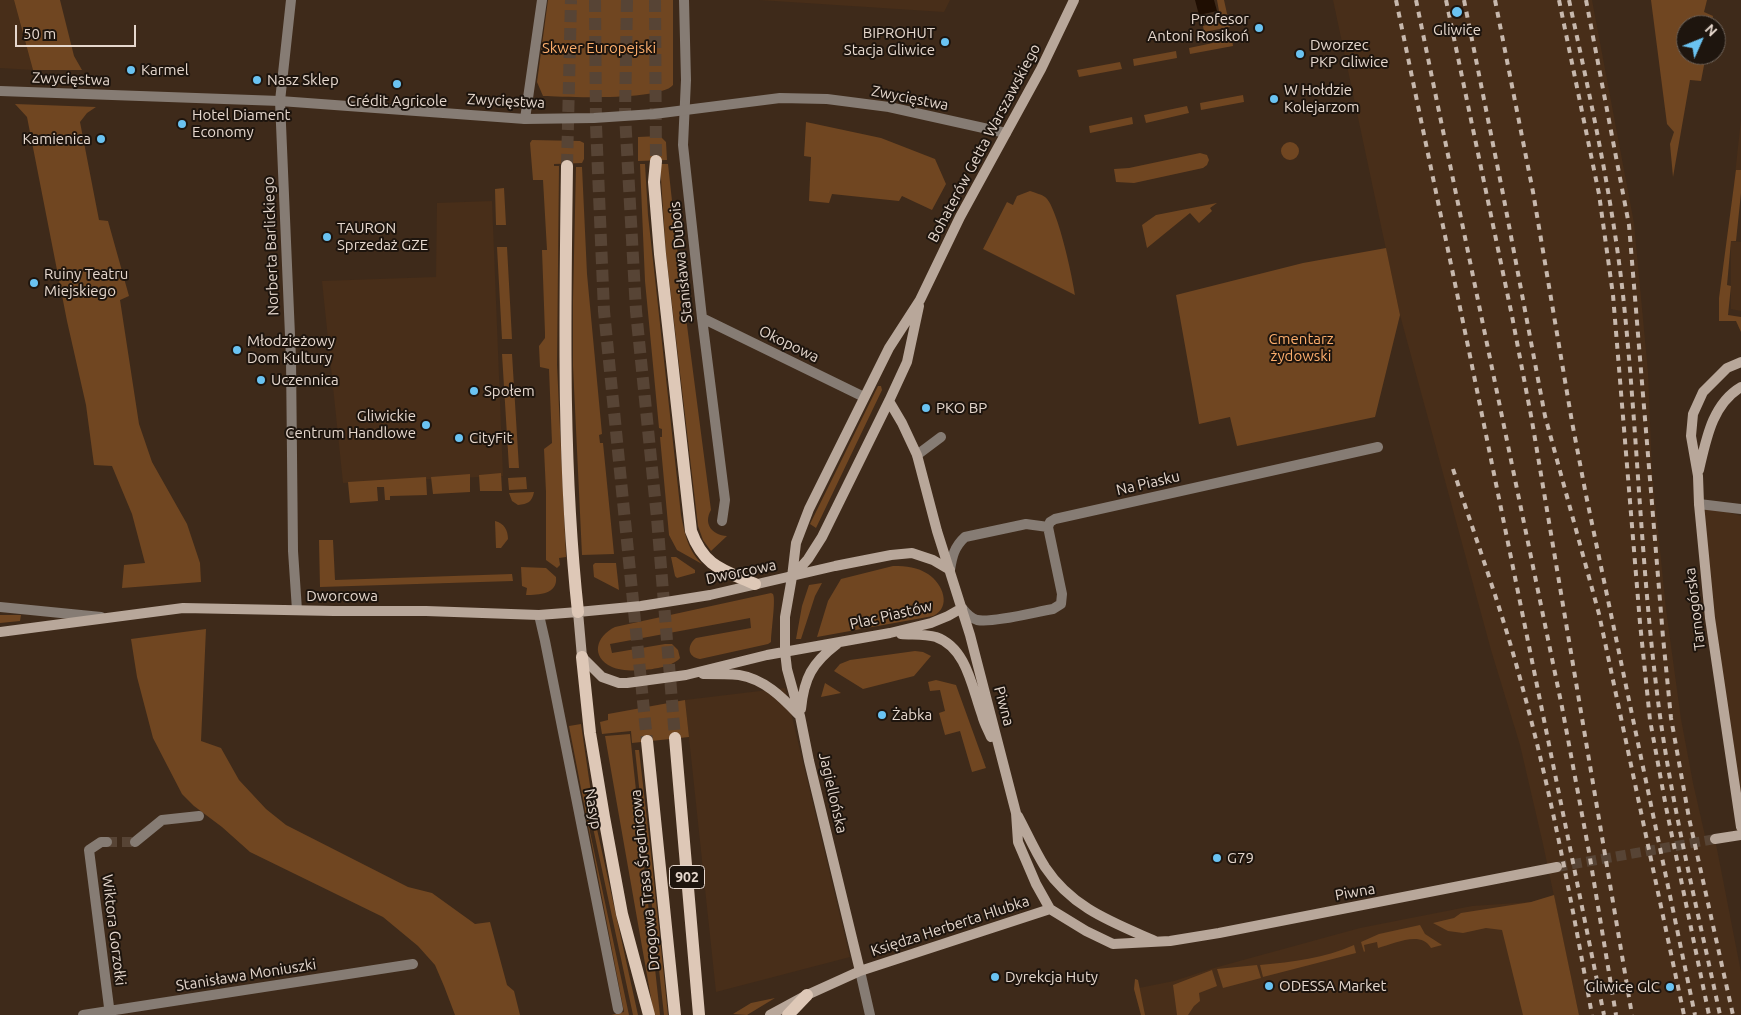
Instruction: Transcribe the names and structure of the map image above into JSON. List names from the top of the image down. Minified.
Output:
{"streets":{"main road":["Bohaterów Getta Warszawskiego","Dworcowa","Tarnogórska","Plac Piastów","Piwna","Jagiellońska","902","Drogowa Trasa Średnicowa","Księdza Herberta Hlubka"],"street":["Zwycięstwa","Norberta Barlickiego","Stanisława Dubois","Okopowa","Na Piasku","Nasyp","Wiktora Gorzołki","Stanisława Moniuszki"]},"crossings":[["Zwycięstwa","Bohaterów Getta Warszawskiego"],["Zwycięstwa","Norberta Barlickiego"],["Zwycięstwa","Stanisława Dubois"],["Bohaterów Getta Warszawskiego","Okopowa"],["Bohaterów Getta Warszawskiego","Dworcowa"],["Bohaterów Getta Warszawskiego","Jagiellońska"],["Norberta Barlickiego","Dworcowa"],["Stanisława Dubois","Okopowa"],["Na Piasku","Plac Piastów"],["Na Piasku","Piwna"],["Dworcowa","Jagiellońska"],["Dworcowa","Nasyp"],["Plac Piastów","Piwna"],["Plac Piastów","Jagiellońska"],["Piwna","Księdza Herberta Hlubka"],["Jagiellońska","Księdza Herberta Hlubka"],["Wiktora Gorzołki","Stanisława Moniuszki"]],"parks":["Skwer Europejski","Cmentarz żydowski"],"places":["Gliwice","Profesor Antoni Rosikoń","BIPROHUT Stacja Gliwice","Dworzec PKP Gliwice","Karmel","Nasz Sklep","Crédit Agricole","W Hołdzie Kolejarzom","Hotel Diament Economy","Kamienica","TAURON Sprzedaż GZE","Ruiny Teatru Miejskiego","Młodzieżowy Dom Kultury","Uczennica","Społem","PKO BP","Gliwickie Centrum Handlowe","CityFit","Żabka","G79","Dyrekcja Huty","ODESSA Market","Gliwice GlC"],"scale_bar":"50 m","north":"top right"}
